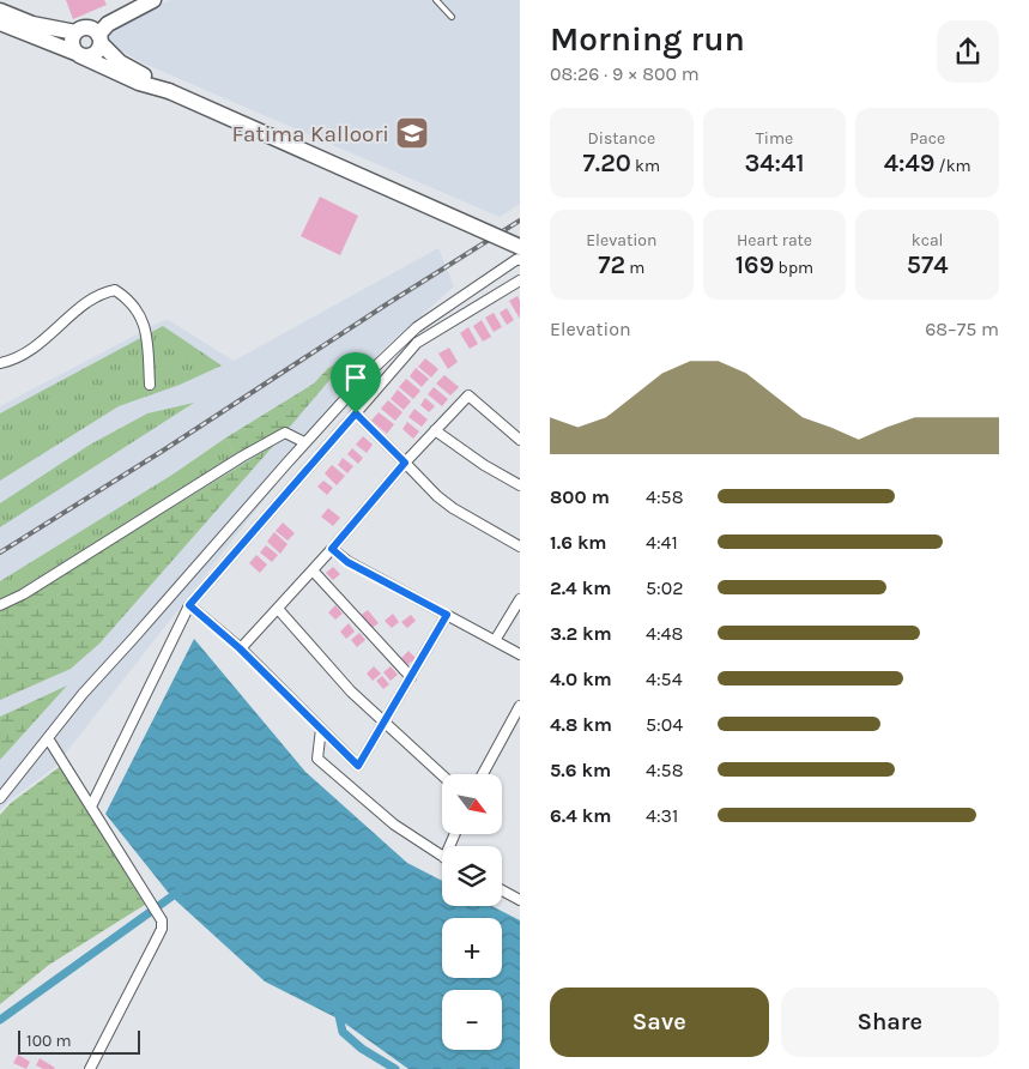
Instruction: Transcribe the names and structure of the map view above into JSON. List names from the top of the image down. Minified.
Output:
{"places":{"school or university":["Fatima Kalloori"]},"scale_bar":"100 m","north":"bottom right","page":{"heading":["Morning run","08:26 · 9 × 800 m"],"stats":[["Distance","7.20 km"],["Time","34:41"],["Pace","4:49 /km"],["Elevation","72 m"],["Heart rate","169 bpm"],["kcal","574"]],"chart":["Elevation","68–75 m"],"list":[{"name":"800 m","note":"4:58"},{"name":"1.6 km","note":"4:41"},{"name":"2.4 km","note":"5:02"},{"name":"3.2 km","note":"4:48"},{"name":"4.0 km","note":"4:54"},{"name":"4.8 km","note":"5:04"},{"name":"5.6 km","note":"4:58"},{"name":"6.4 km","note":"4:31"}],"map_buttons":["+","−"],"buttons":["Save","Share"],"scale":"100 m"}}
